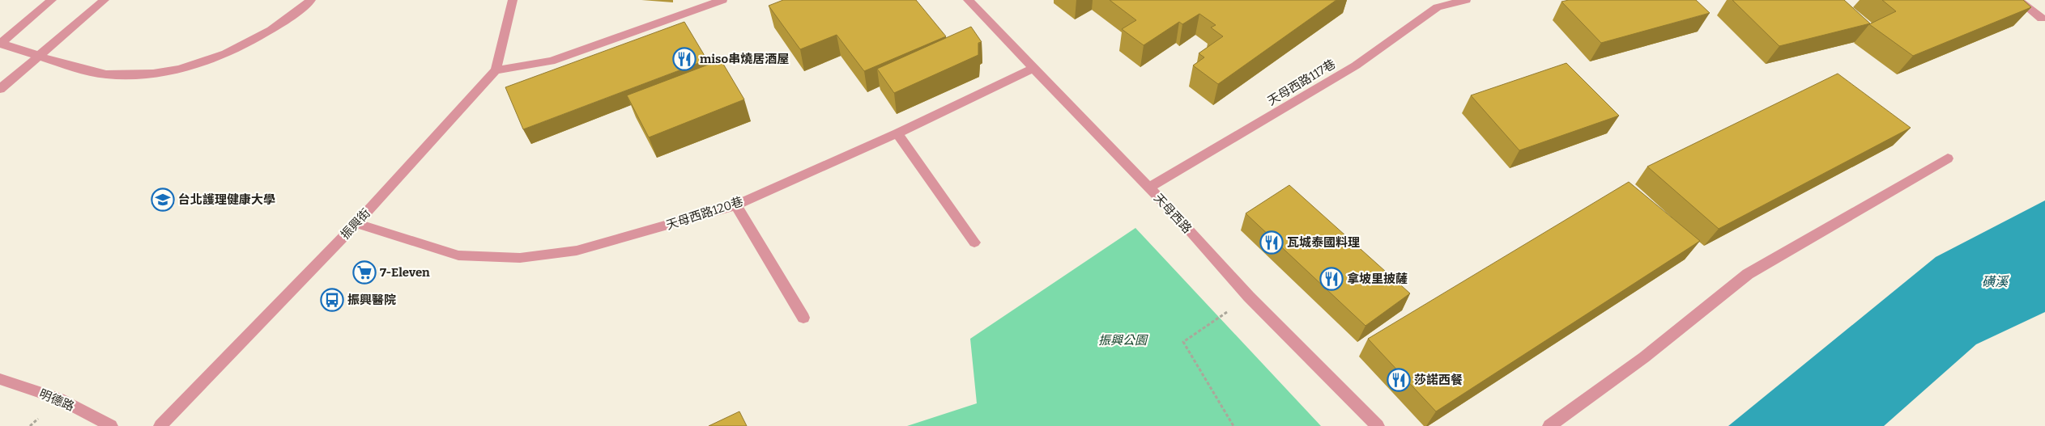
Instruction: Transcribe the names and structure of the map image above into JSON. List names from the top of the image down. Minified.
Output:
{"streets":{"street":["天母西路117巷","天母西路120巷","天母西路","振興街","明德路"]},"crossings":[["天母西路117巷","天母西路"],["天母西路120巷","天母西路"],["天母西路120巷","振興街"]],"water":["磺溪"],"parks":["振興公園"],"places":{"restaurant":["miso串燒居酒屋","瓦城泰國料理","拿坡里披薩","莎諾西餐"],"school or university":["台北護理健康大學"],"supermarket":["7-Eleven"],"bus stop":["振興醫院"]}}
